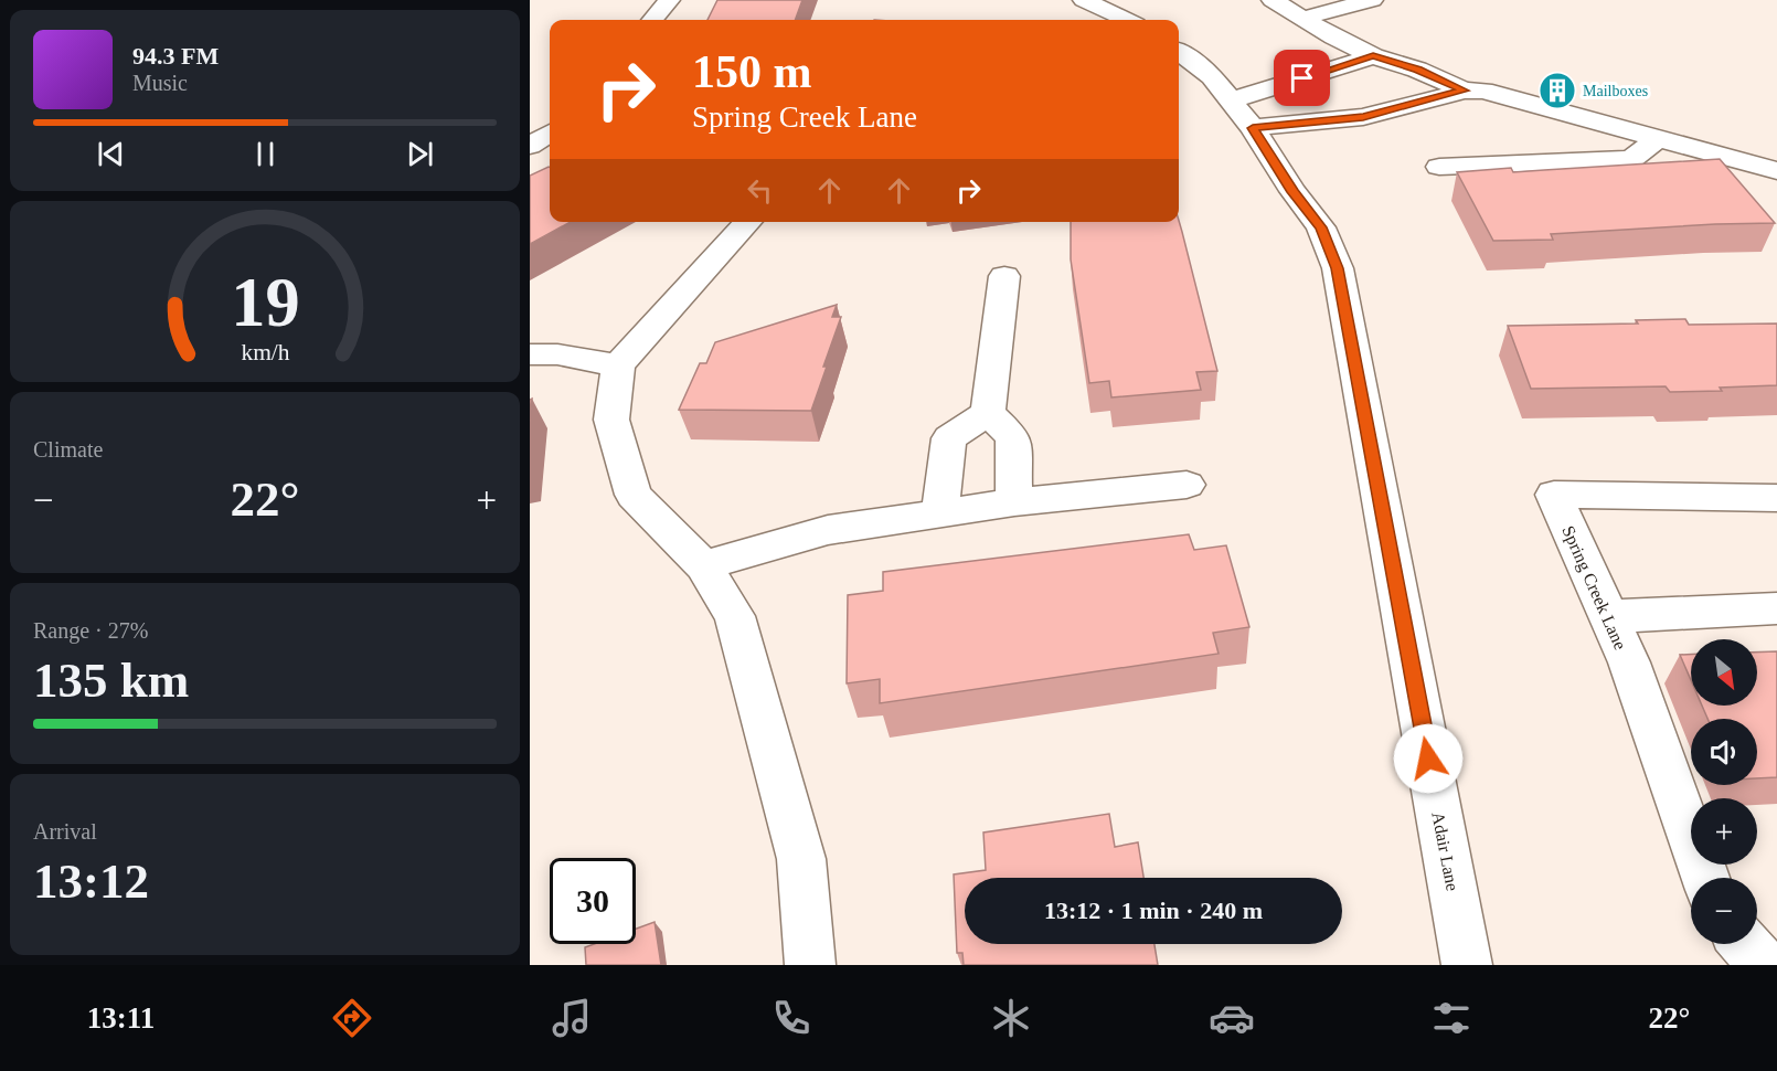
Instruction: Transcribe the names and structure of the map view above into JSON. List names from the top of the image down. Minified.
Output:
{"streets":{"street":["Spring Creek Lane","Adair Lane"]},"places":{"building":["Mailboxes"]},"north":"bottom right","page":{"turn":["150 m","Spring Creek Lane"],"song":["94.3 FM","Music"],"tile":["Climate",["Range · 27%","135 km"],["Arrival","13:12"]],"heat":["−","22°","+"],"map_buttons":["+","−"],"limit":"30","trip":"13:12 · 1 min · 240 m","tabs":["13:11","22°"],"gauge":["19","km/h"]}}
